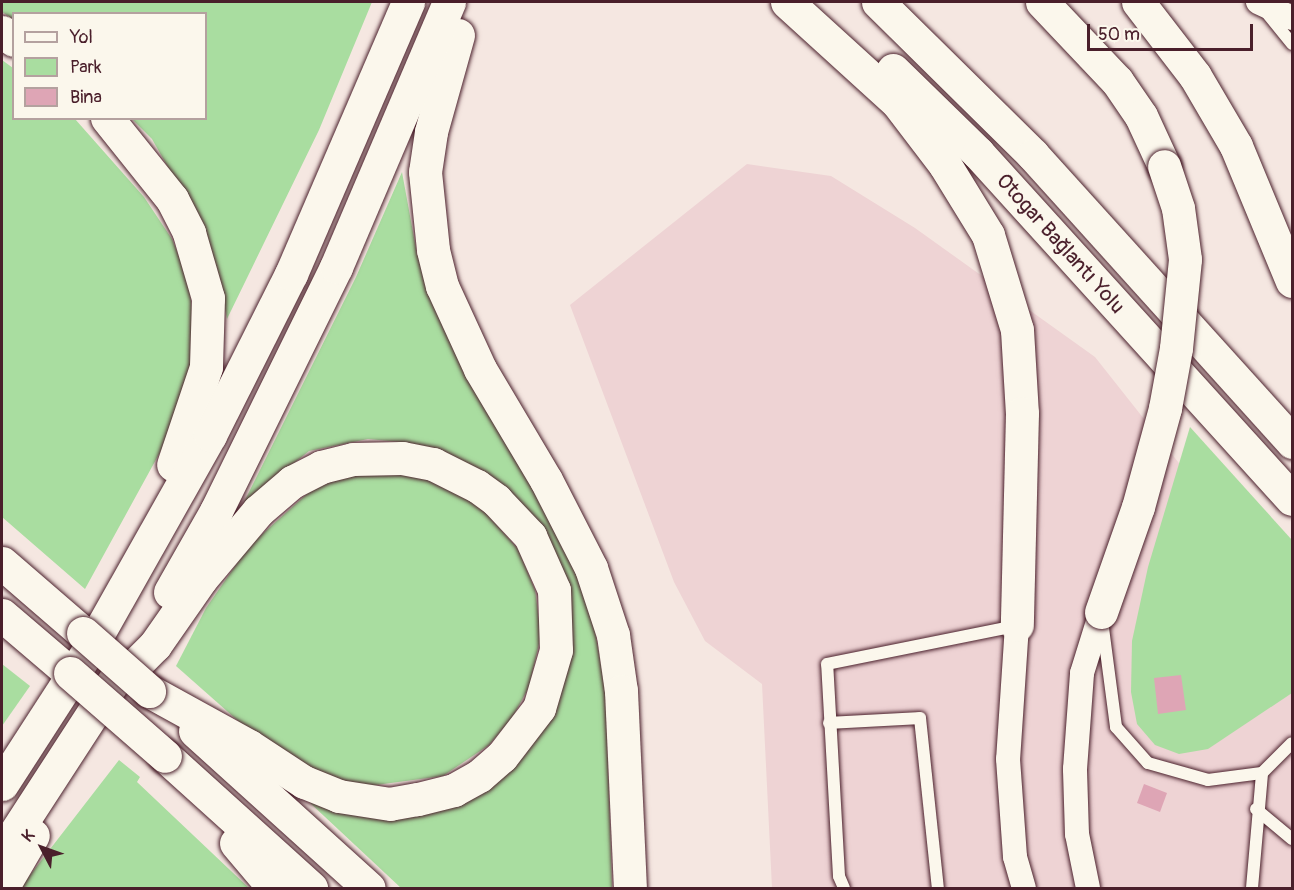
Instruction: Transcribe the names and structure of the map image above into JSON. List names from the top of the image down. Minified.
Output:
{"streets":{"highway":["Otogar Bağlantı Yolu"]},"legend":["Yol","Park","Bina"],"scale_bar":"50 m","north":"top left"}
